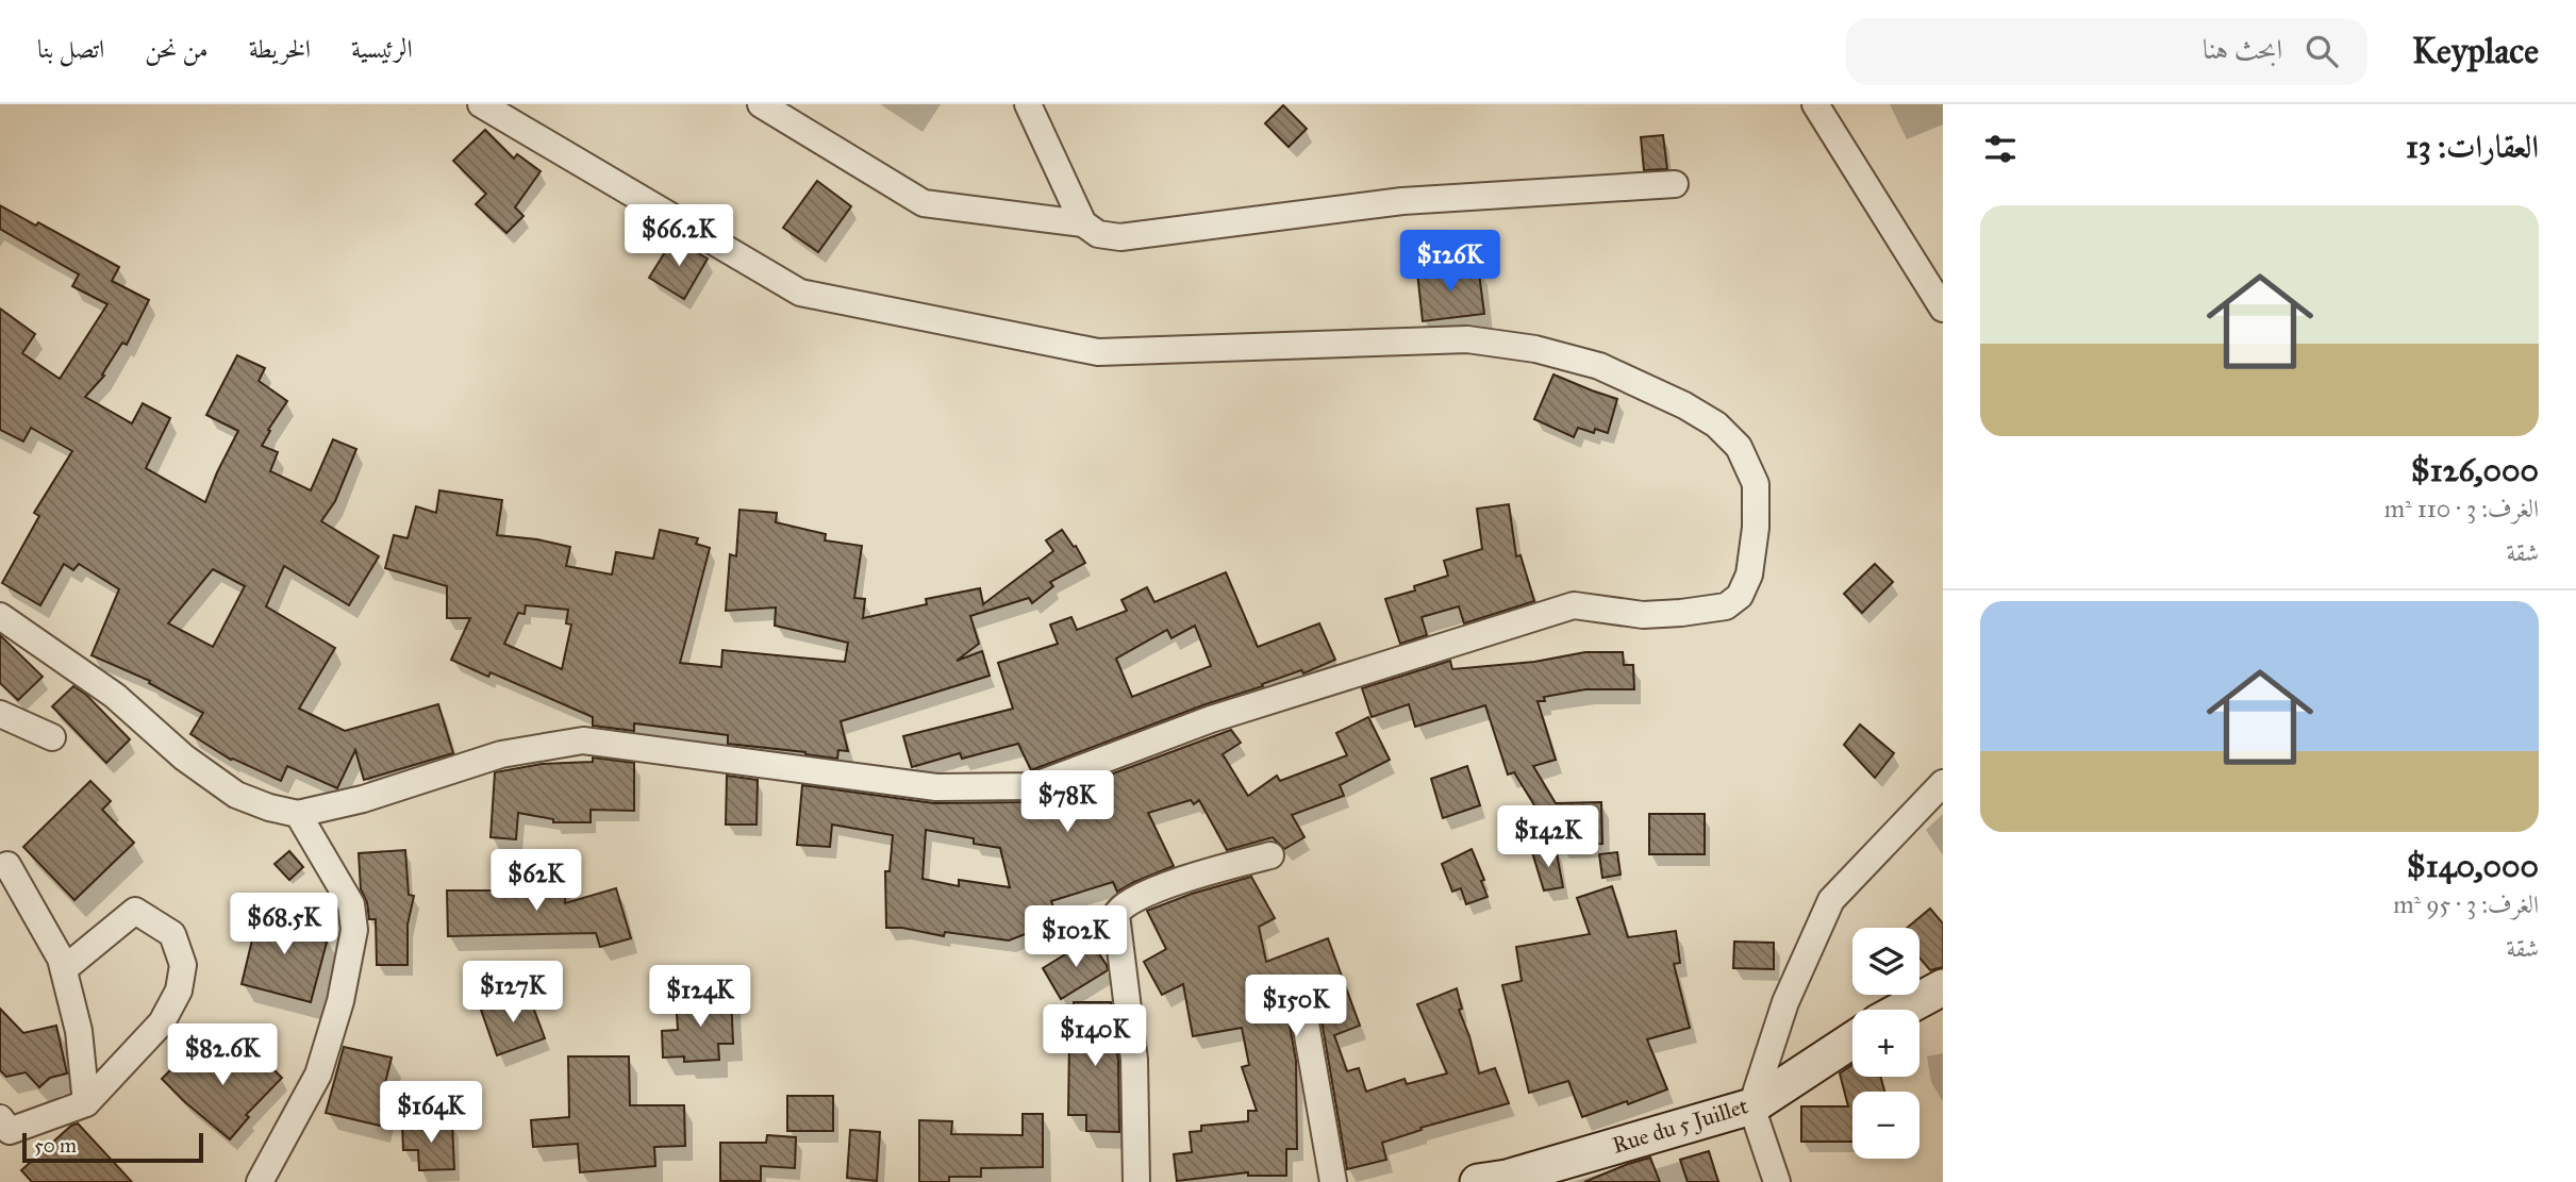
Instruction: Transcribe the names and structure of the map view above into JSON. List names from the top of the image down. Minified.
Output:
{"streets":{"street":["Rue du 5 Juillet"]},"scale_bar":"50 m","page":{"header":"Keyplace","search":"ابحث هنا","nav":["الرئيسية","الخريطة","من نحن","اتصل بنا"],"heading":"العقارات: 13","list":[{"name":"$126,000","note":"الغرف: 3 · 110 m² · شقة"},{"name":"$140,000","note":"الغرف: 3 · 95 m² · شقة"}],"price":["$66.2K","$126K","$78K","$142K","$62K","$68.5K","$102K","$127K","$124K","$150K","$140K","$82.6K","$164K"],"map_buttons":["+","−"],"scale":"50 m"}}
